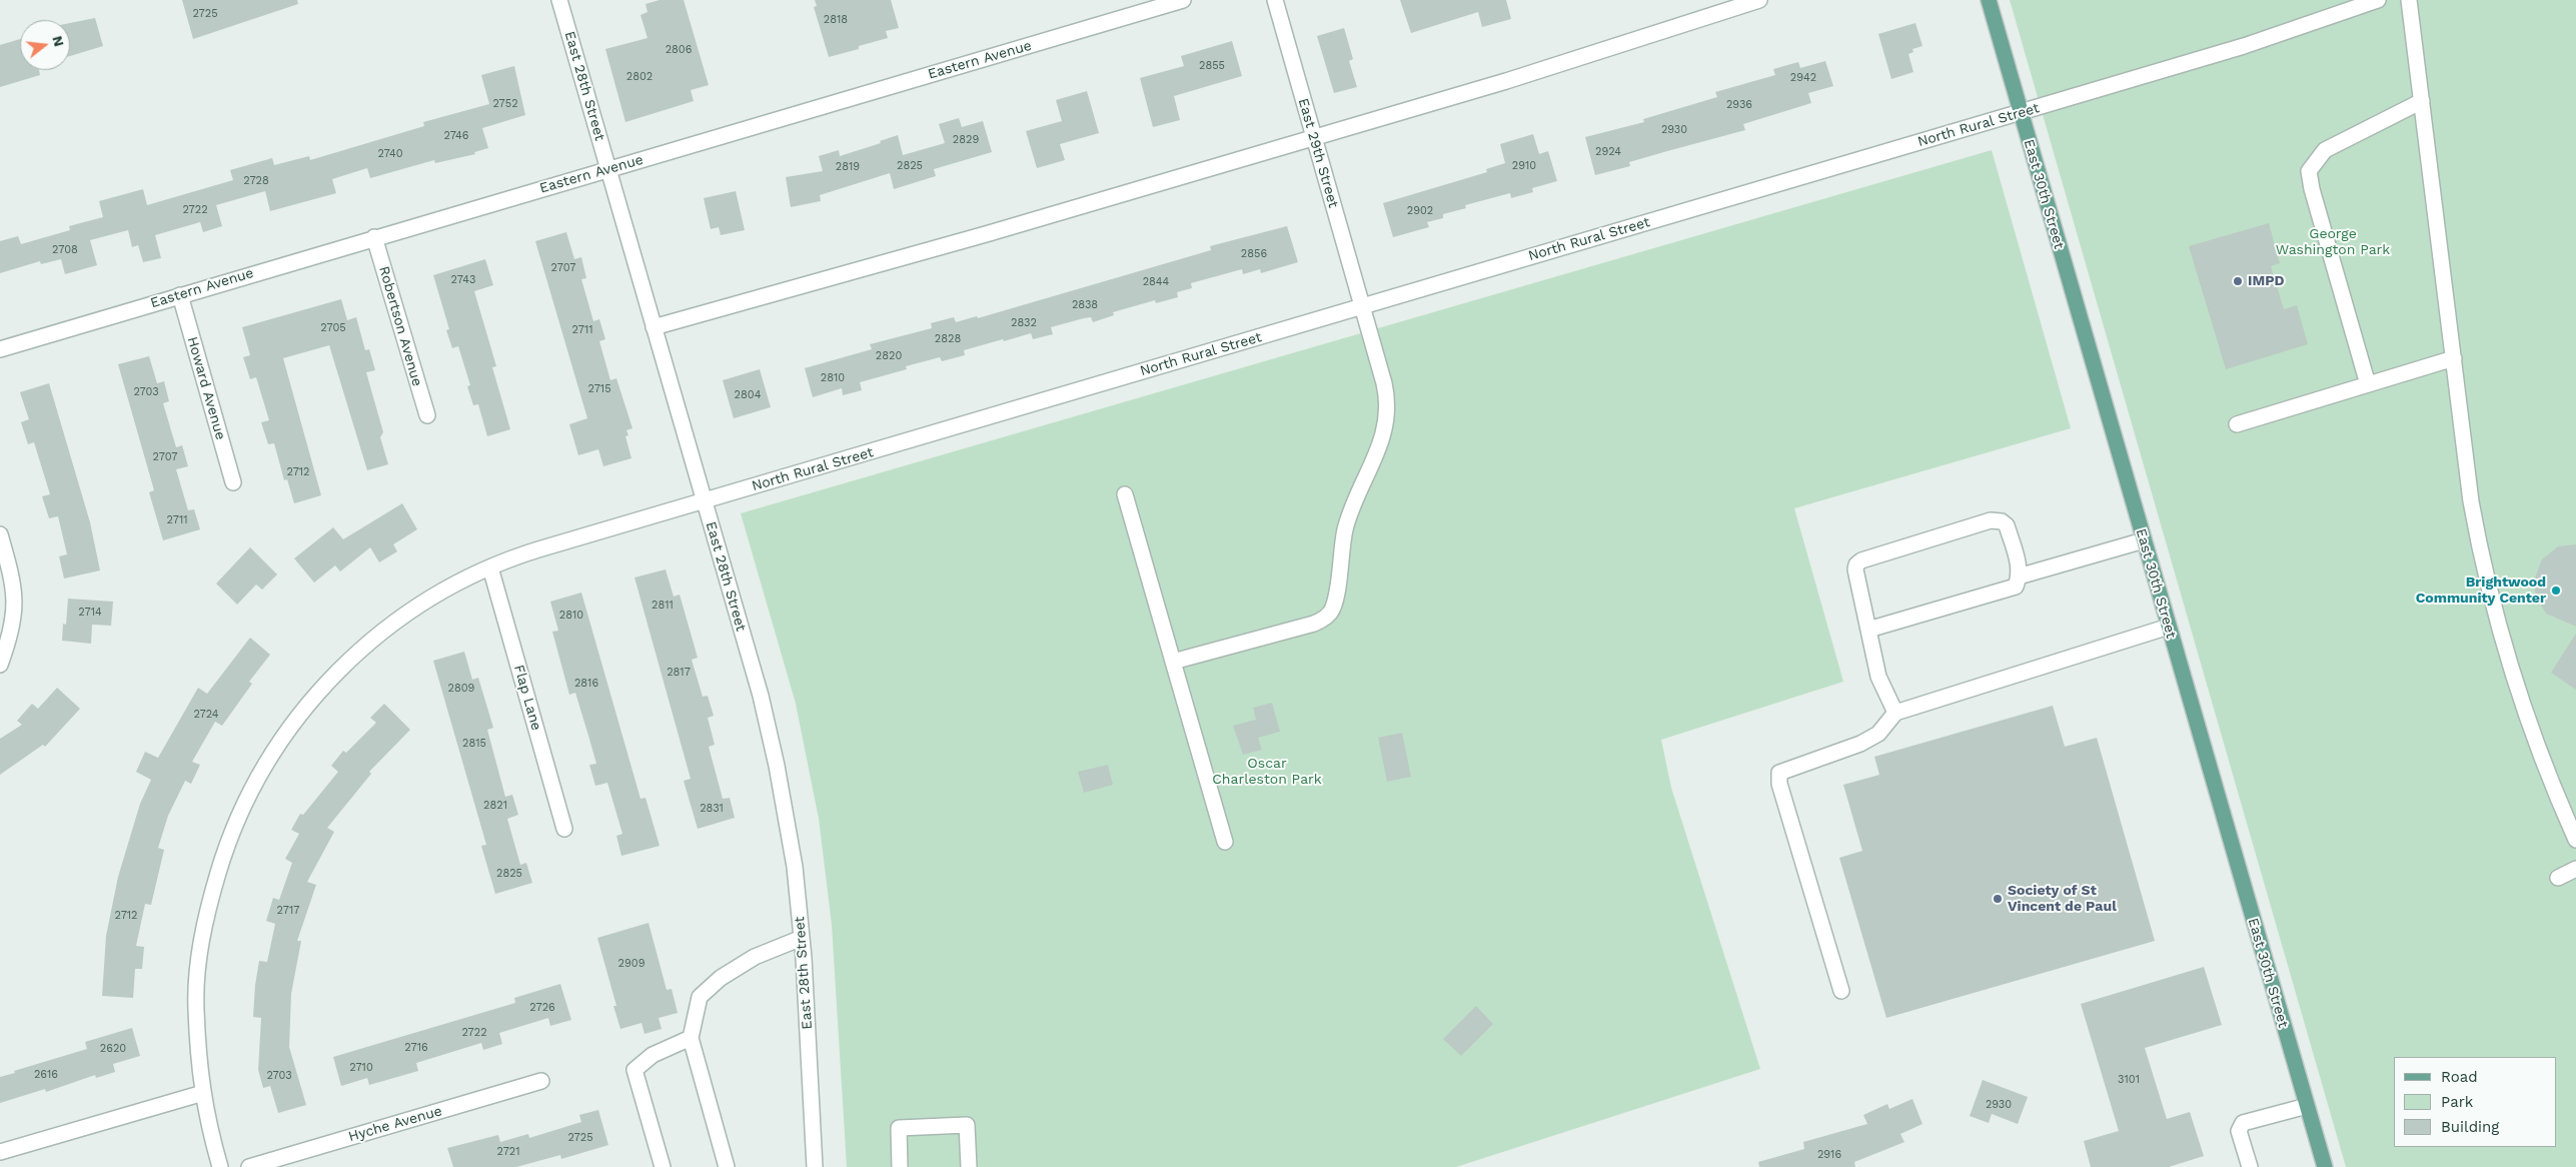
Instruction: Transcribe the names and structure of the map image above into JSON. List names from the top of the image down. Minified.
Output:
{"streets":{"main road":["East 30th Street"],"street":["Eastern Avenue","East 28th Street","North Rural Street","East 29th Street","Robertson Avenue","Howard Avenue","Flap Lane","Hyche Avenue"]},"crossings":[["Eastern Avenue","East 28th Street"],["Eastern Avenue","Robertson Avenue"],["Eastern Avenue","Howard Avenue"],["East 28th Street","North Rural Street"],["North Rural Street","East 29th Street"],["North Rural Street","East 30th Street"],["North Rural Street","Flap Lane"]],"parks":["George Washington Park","Oscar Charleston Park"],"places":["IMPD","Brightwood Community Center","Society of St Vincent de Paul"],"house_numbers":["2725","2818","2806","2855","2802","2942","2752","2936","2930","2746","2829","2924","2740","2825","2910","2819","2728","2722","2902","2708","2856","2707","2743","2844","2838","2832","2705","2711","2828","2820","2810","2715","2703","2804","2707","2712","2711","2811","2714","2810","2817","2816","2809","2724","2815","2821","2831","2825","2717","2712","2909","2726","2722","2716","2620","2710","2616","2703","3101","2930","2725","2721","2916"],"legend":["Road","Park","Building"],"north":"right"}
